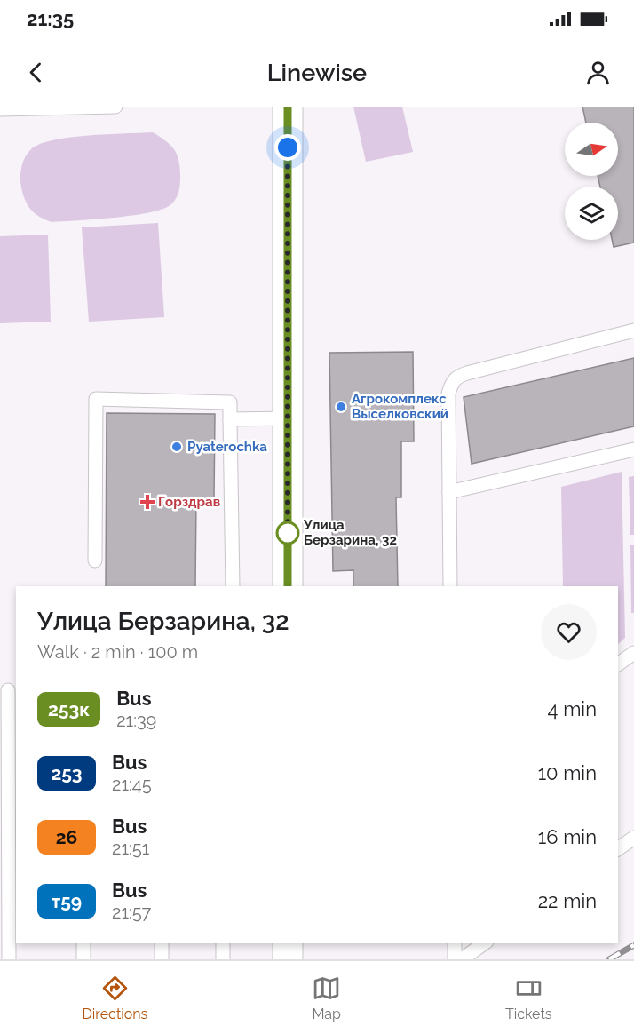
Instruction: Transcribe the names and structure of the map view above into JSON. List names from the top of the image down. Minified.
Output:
{"places":{"other":["Агрокомплекс Выселковский","Pyaterochka","Улица Берзарина, 32"],"health":["Горздрав"]},"lines":["bus line 253к"],"north":"right","page":{"status":"21:35","header":"Linewise","heading":["Улица Берзарина, 32","Walk · 2 min · 100 m"],"list":[{"mark":"253к","name":"Bus","note":"21:39","value":"4 min"},{"mark":"253","name":"Bus","note":"21:45","value":"10 min"},{"mark":"26","name":"Bus","note":"21:51","value":"16 min"},{"mark":"т59","name":"Bus","note":"21:57","value":"22 min"}],"tabs":["Directions","Map","Tickets"]}}
